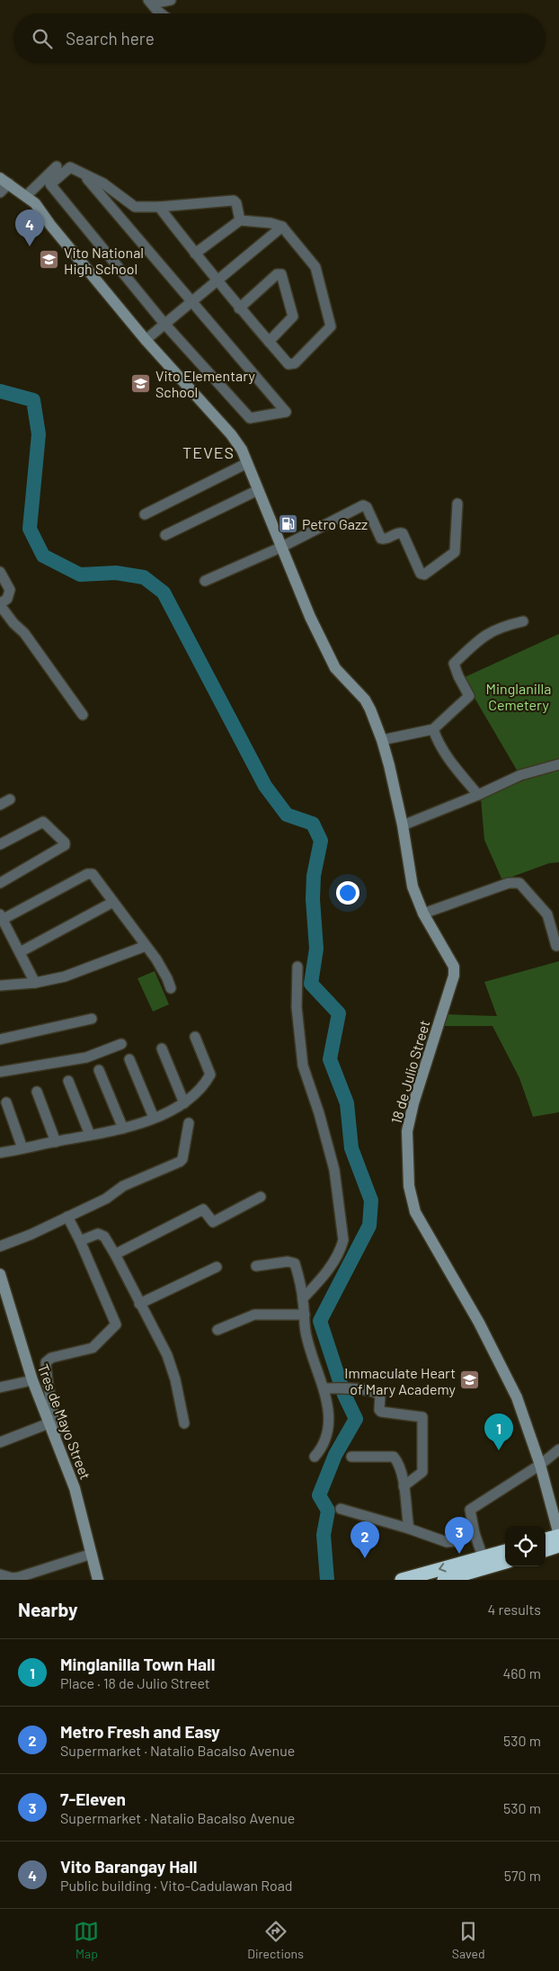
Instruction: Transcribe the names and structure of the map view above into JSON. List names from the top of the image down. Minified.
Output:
{"streets":{"street":["18 de Julio Street","Tres de Mayo Street"]},"districts":["TEVES"],"parks":["Minglanilla Cemetery"],"places":{"school or university":["Vito National High School","Vito Elementary School","Immaculate Heart of Mary Academy"],"fuel station":["Petro Gazz"]},"page":{"search":"Search here","pins":["4","1","3","2"],"heading":["Nearby","4 results"],"list":[{"mark":"1","name":"Minglanilla Town Hall","note":"Place · 18 de Julio Street","value":"460 m"},{"mark":"2","name":"Metro Fresh and Easy","note":"Supermarket · Natalio Bacalso Avenue","value":"530 m"},{"mark":"3","name":"7-Eleven","note":"Supermarket · Natalio Bacalso Avenue","value":"530 m"},{"mark":"4","name":"Vito Barangay Hall","note":"Public building · Vito-Cadulawan Road","value":"570 m"}],"nav":["Map","Directions","Saved"]}}
